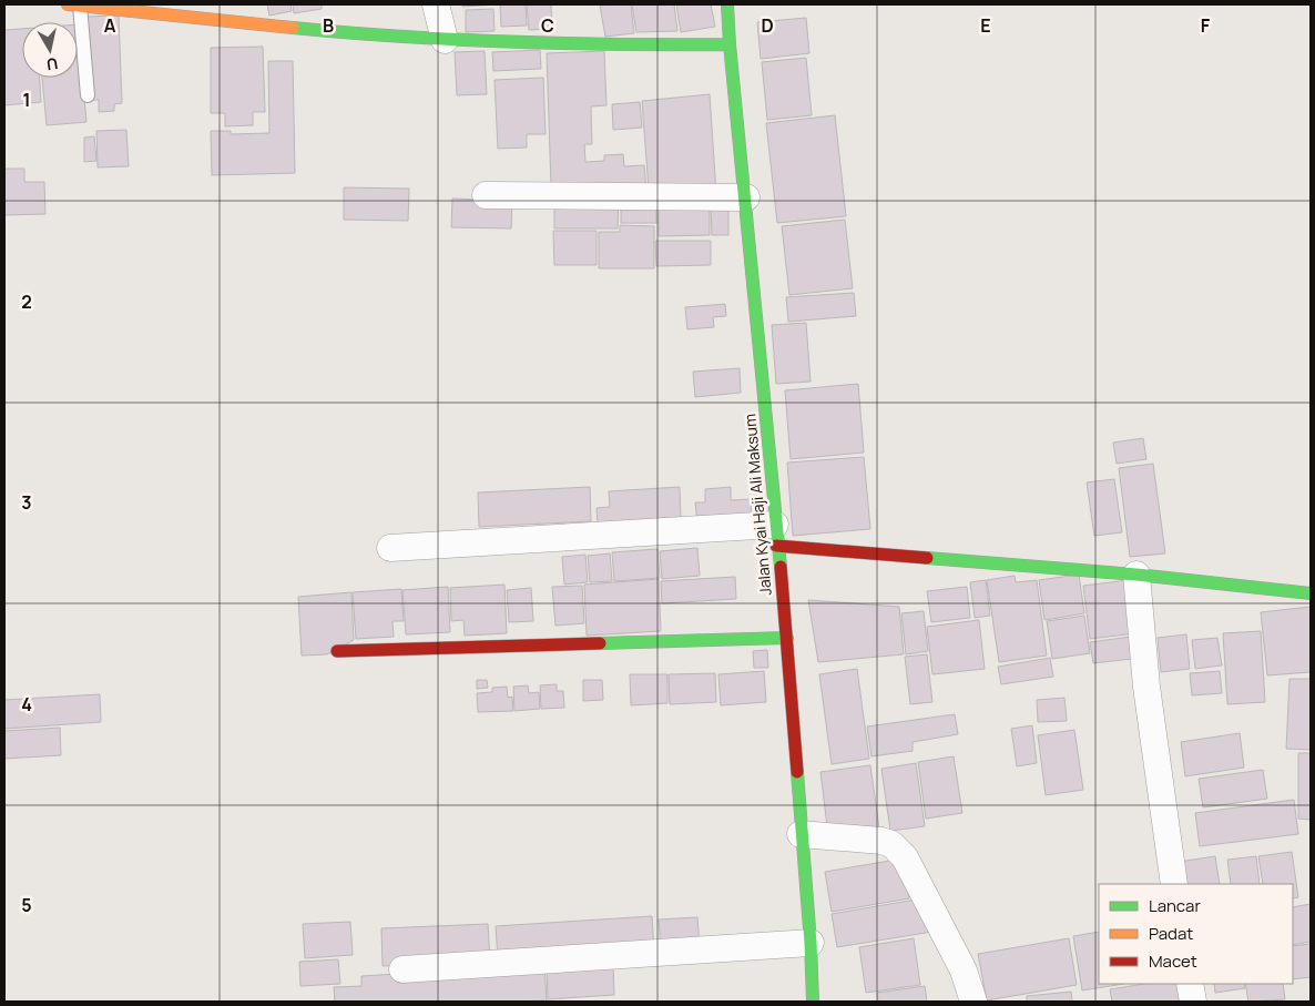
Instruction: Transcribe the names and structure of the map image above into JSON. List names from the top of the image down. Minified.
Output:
{"streets":{"street":["Jalan Kyai Haji Ali Maksum"]},"legend":["Lancar","Padat","Macet"],"north":"bottom","grid":{"columns":["A","B","C","D","E","F"],"rows":["1","2","3","4","5"]}}
